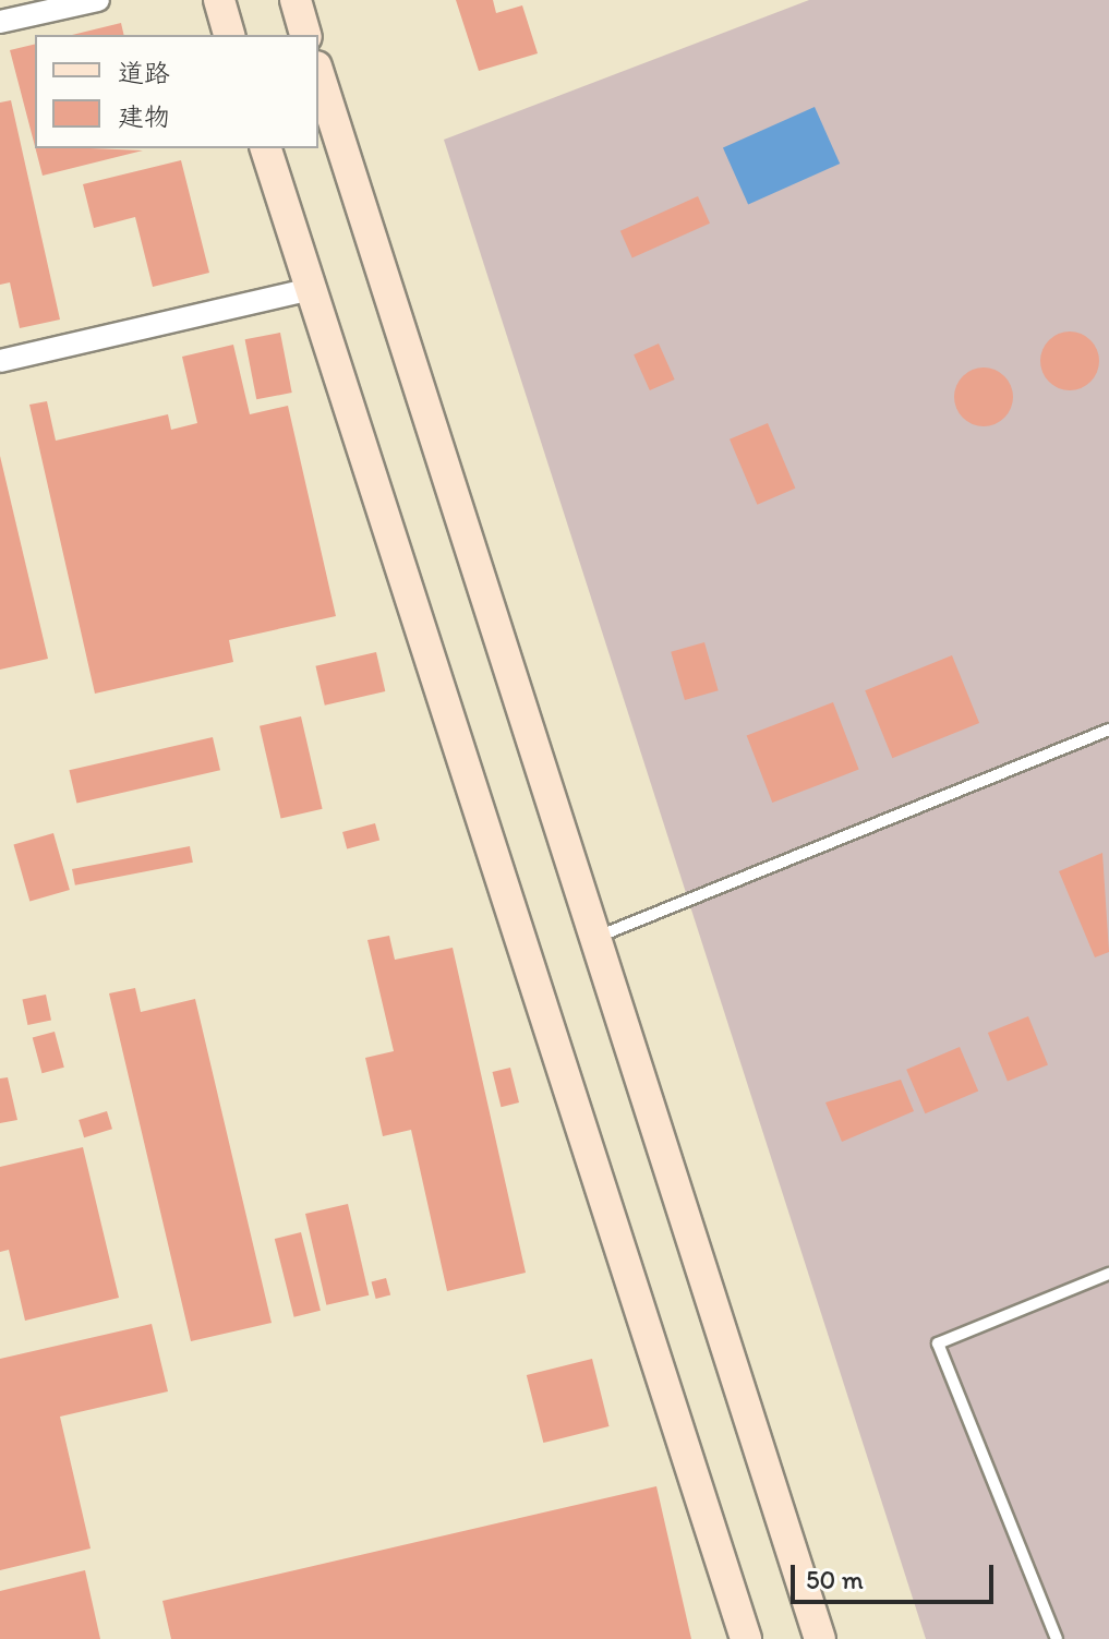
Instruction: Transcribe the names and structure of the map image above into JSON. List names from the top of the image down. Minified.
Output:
{"legend":["道路","建物"],"scale_bar":"50 m"}
